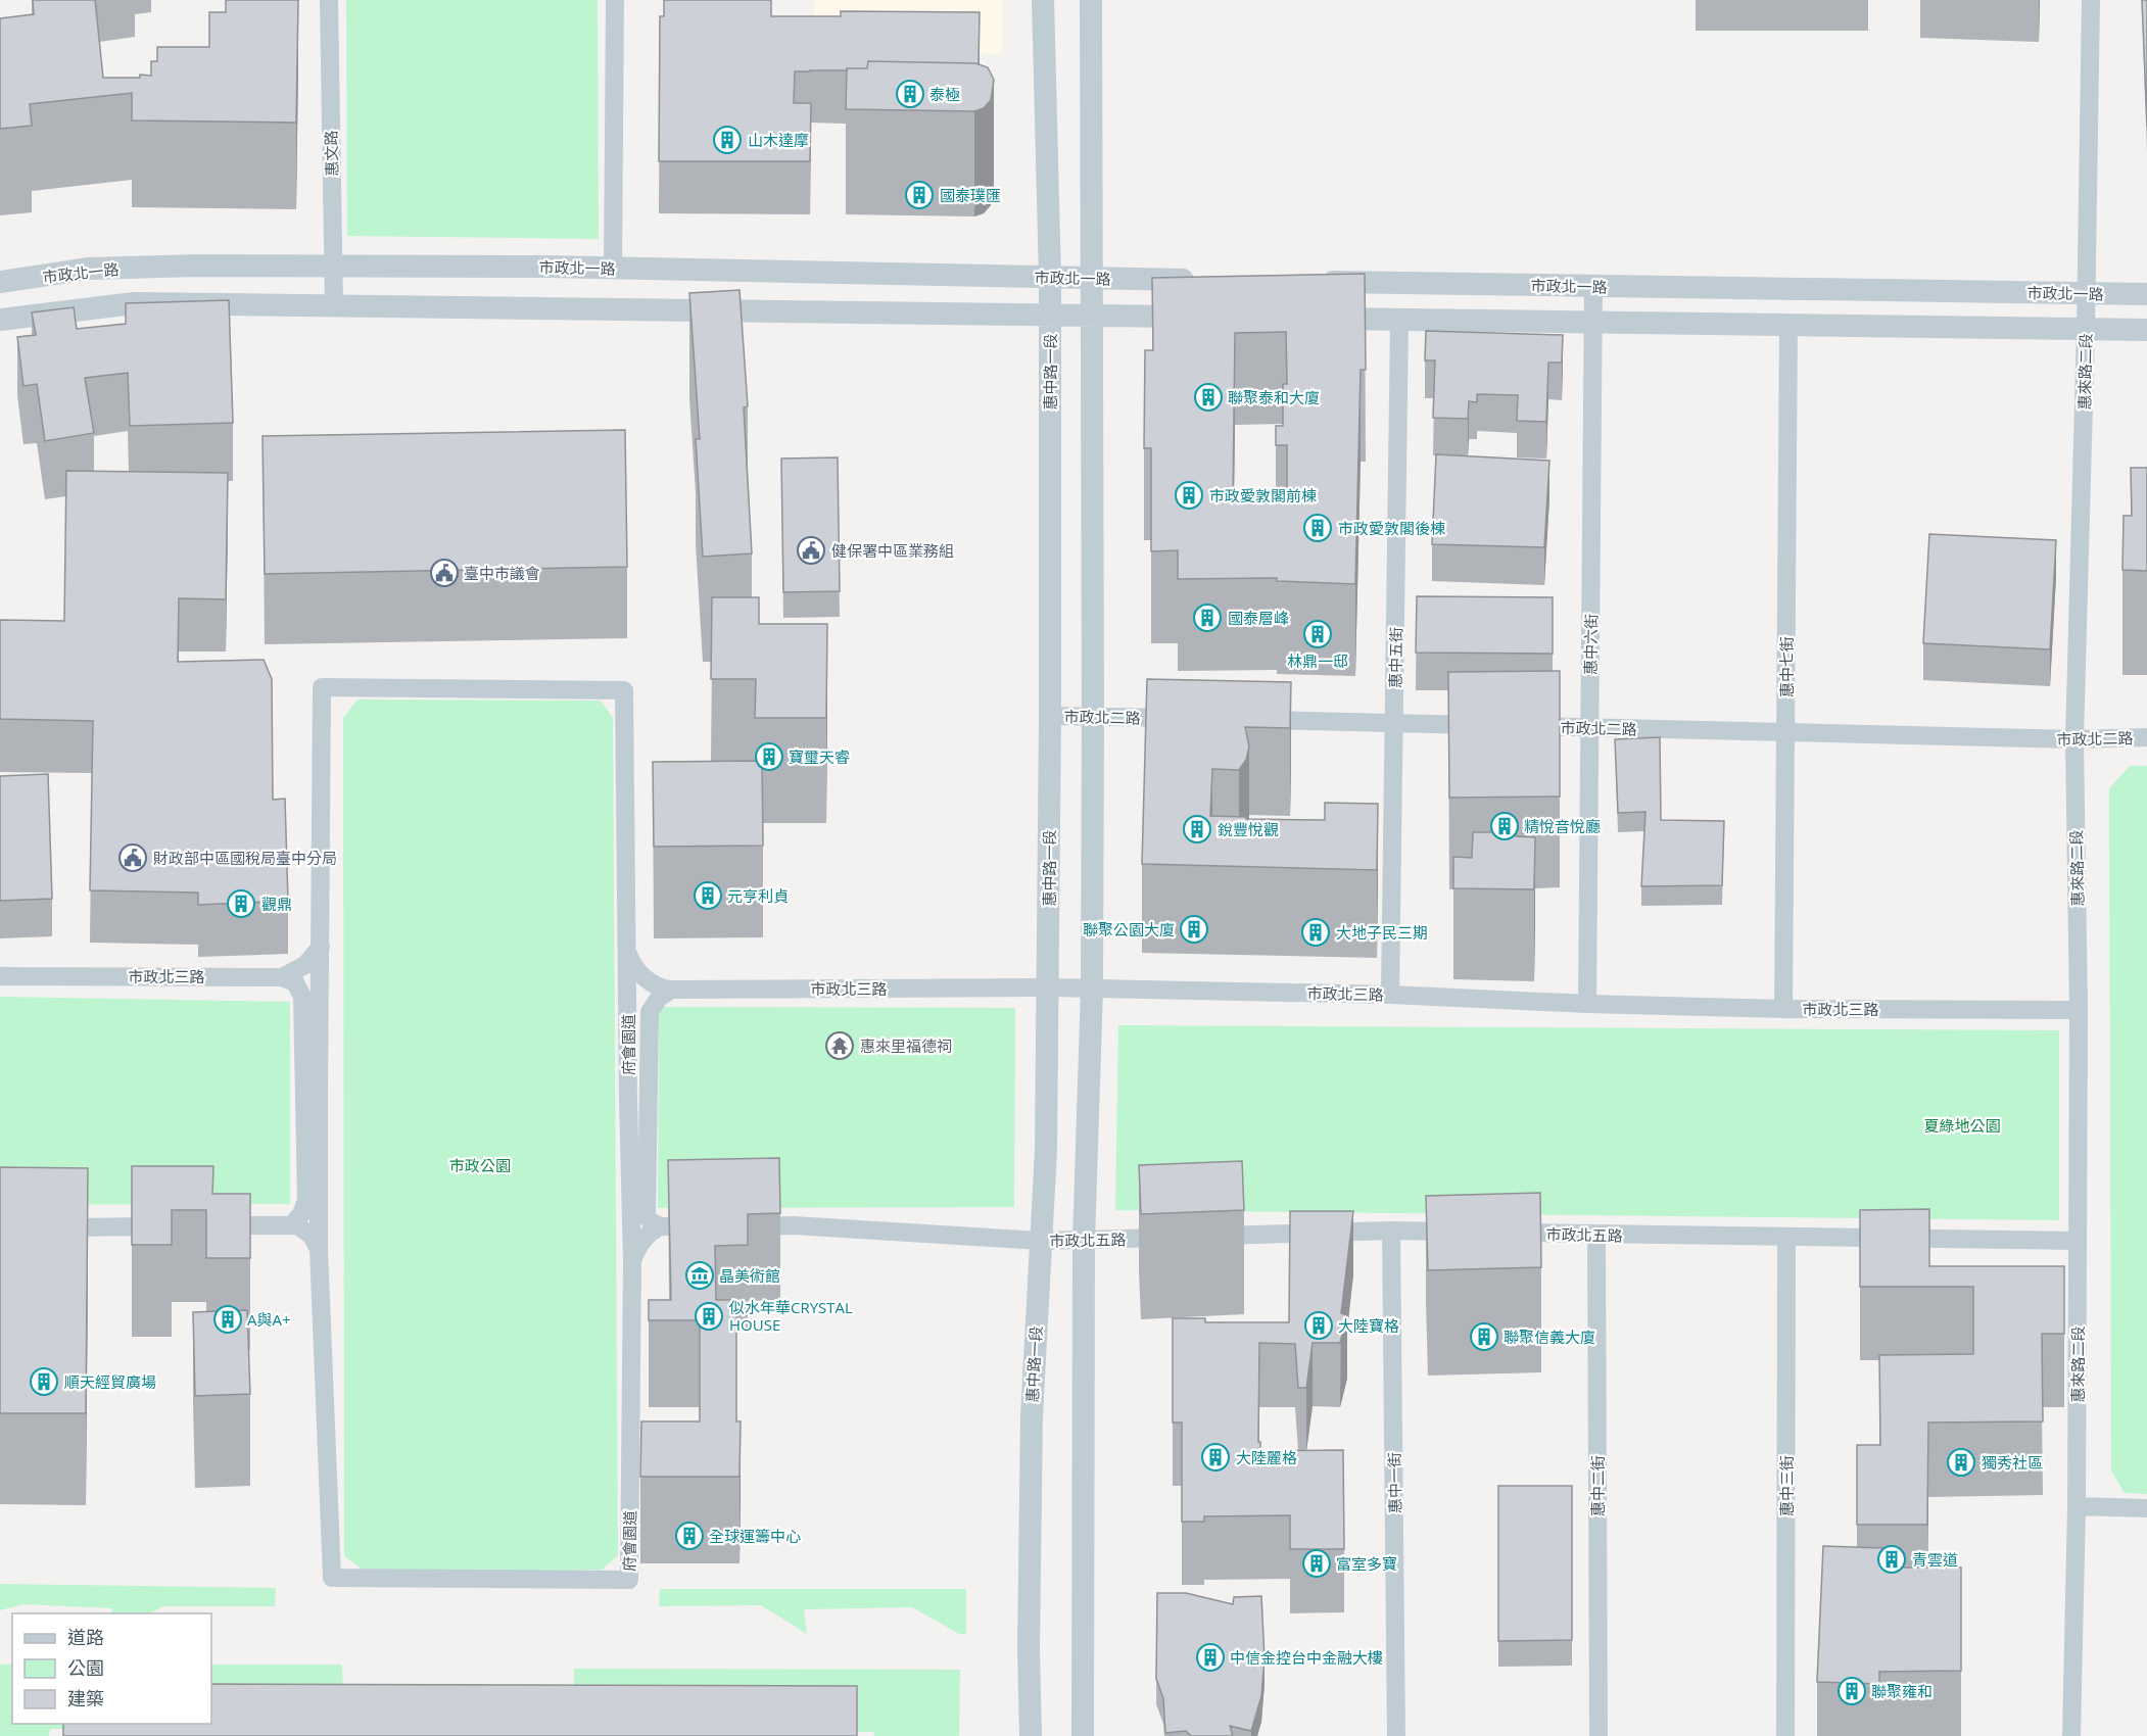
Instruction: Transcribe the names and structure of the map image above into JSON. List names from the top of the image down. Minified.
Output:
{"streets":{"street":["惠文路","市政北一路","惠中路一段","惠來路二段","惠中六街","惠中五街","惠中七街","市政北二路","市政北三路","府會園道","市政北五路","惠中一街","惠中二街","惠中三街"]},"crossings":[["惠文路","市政北一路"],["市政北一路","惠中路一段"],["市政北一路","惠來路二段"],["市政北一路","惠中六街"],["惠中路一段","市政北二路"],["惠中路一段","市政北三路"],["惠中路一段","市政北五路"],["惠來路二段","市政北二路"],["惠來路二段","市政北三路"],["惠來路二段","市政北五路"],["惠中六街","市政北二路"],["惠中六街","市政北三路"],["惠中五街","市政北三路"],["惠中七街","市政北二路"],["惠中七街","市政北三路"],["市政北三路","府會園道"],["市政北五路","惠中二街"],["市政北五路","惠中三街"]],"parks":["夏綠地公園","市政公園"],"places":{"building":["泰極","山木達摩","國泰璞匯","聯聚泰和大廈","市政愛敦閣前棟","市政愛敦閣後棟","國泰層峰","林鼎一邸","寶璽天睿","精悅音悅廳","銳豐悅觀","元亨利貞","觀鼎","聯聚公園大廈","大地子民三期","似水年華CRYSTAL HOUSE","A與A+","大陸寶格","聯聚信義大廈","順天經貿廣場","大陸麗格","獨秀社區","全球運籌中心","青雲道","富室多寶","中信金控台中金融大樓","聯聚雍和"],"public building":["健保署中區業務組","臺中市議會","財政部中區國稅局臺中分局"],"temple":["惠來里福德祠"],"museum":["晶美術館"]},"legend":["道路","公園","建築"]}
